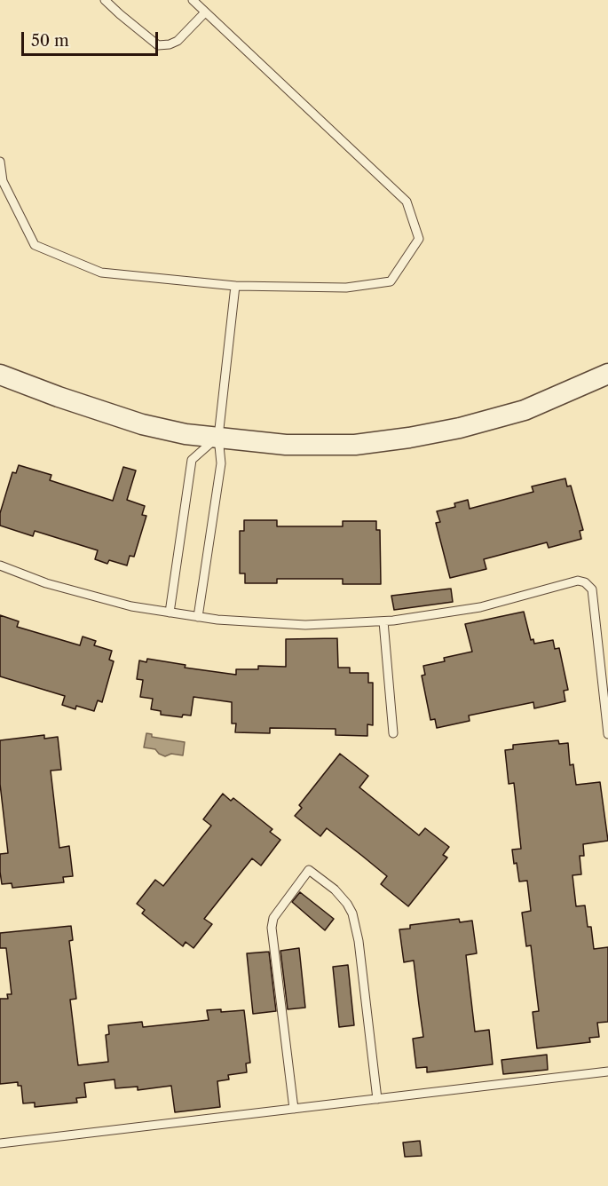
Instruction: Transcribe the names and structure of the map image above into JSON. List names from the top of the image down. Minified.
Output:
{"scale_bar":"50 m"}
